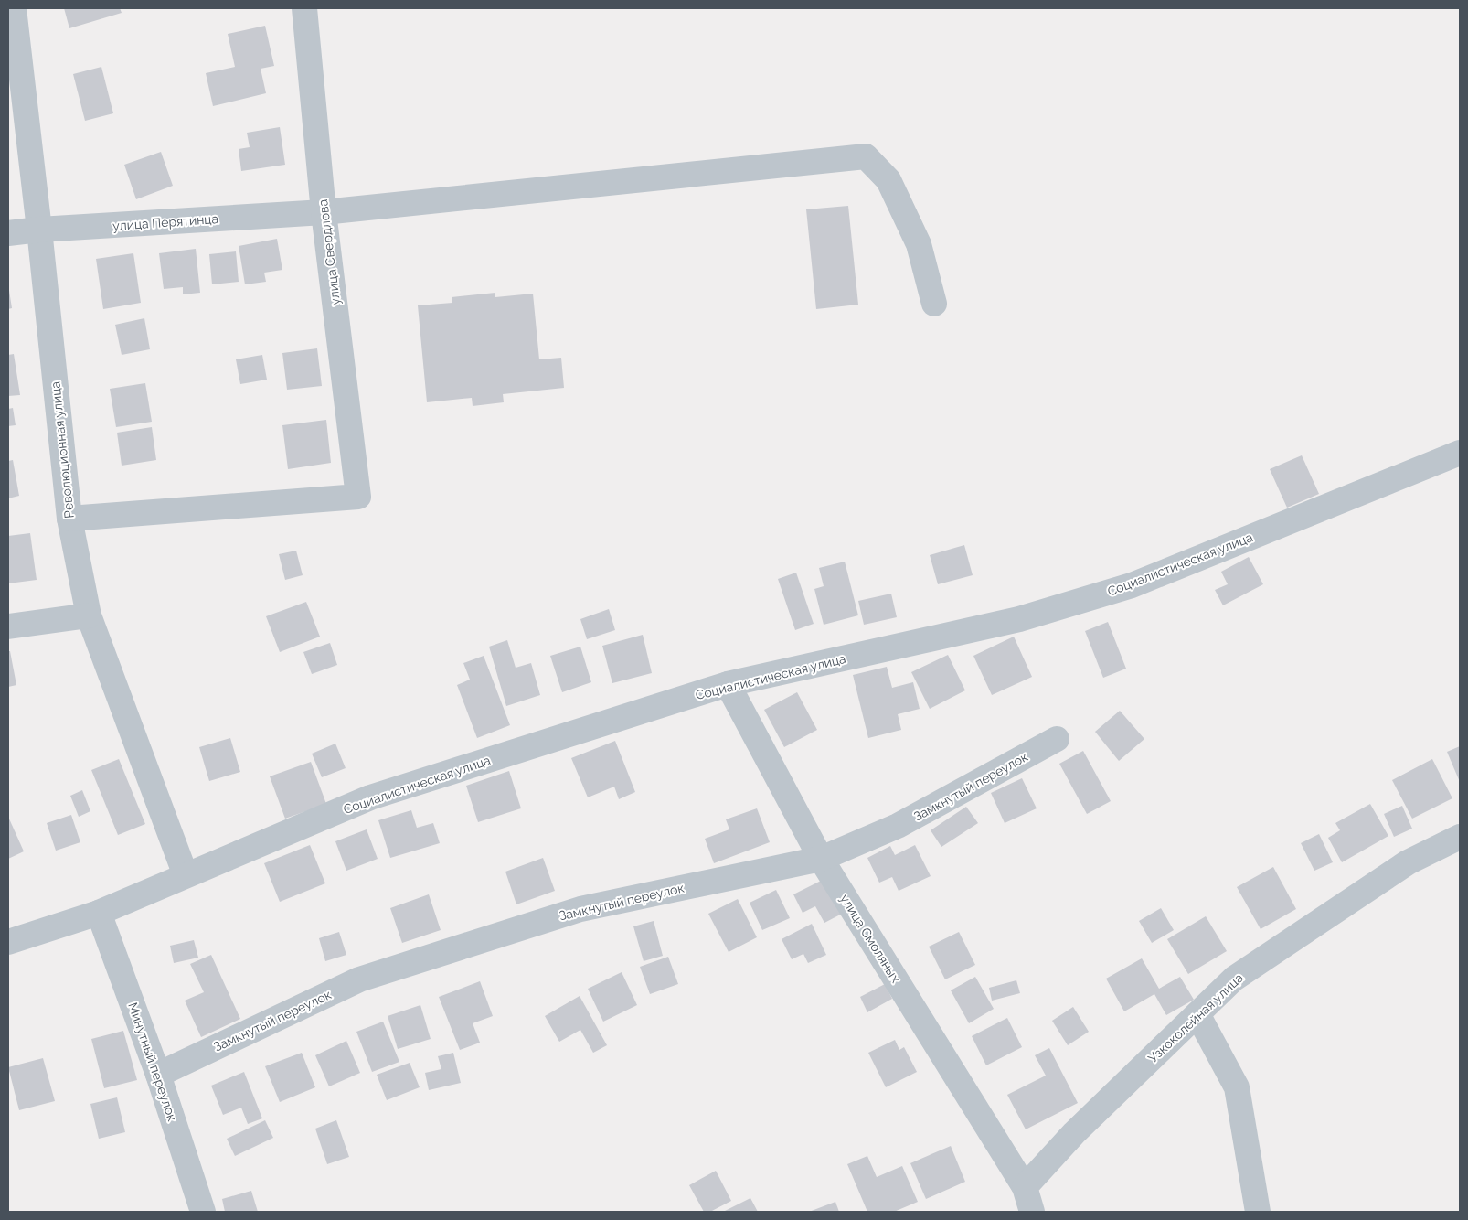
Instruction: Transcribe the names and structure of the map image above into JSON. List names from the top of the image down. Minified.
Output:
{"streets":{"street":["улица Перятинца","улица Свердлова","Революционная улица","Социалистическая улица","Замкнутый переулок","улица Смоляных","Узкоколейная улица","Минутный переулок"]},"crossings":[["улица Перятинца","улица Свердлова"],["улица Перятинца","Революционная улица"],["улица Свердлова","Революционная улица"],["Революционная улица","Социалистическая улица"],["Социалистическая улица","улица Смоляных"],["Социалистическая улица","Минутный переулок"],["Замкнутый переулок","улица Смоляных"],["Замкнутый переулок","Минутный переулок"],["улица Смоляных","Узкоколейная улица"]]}
